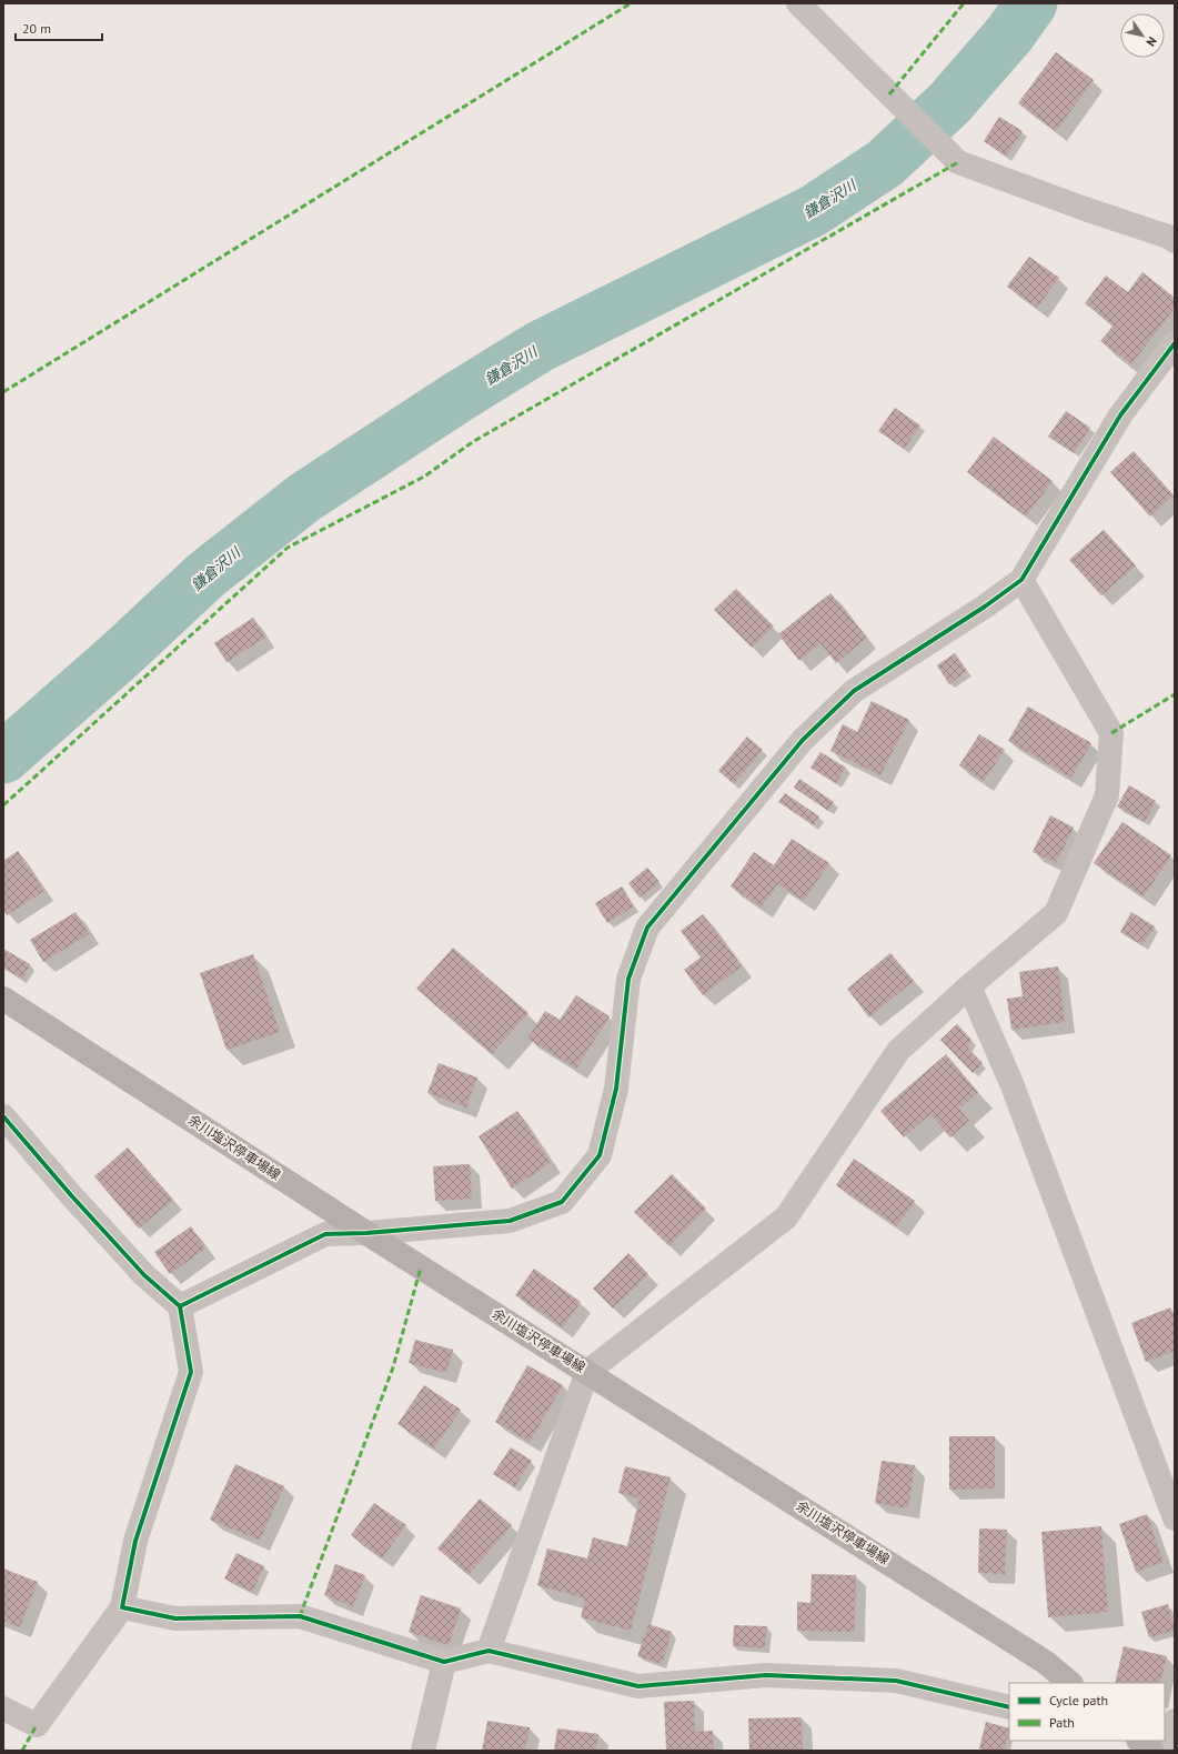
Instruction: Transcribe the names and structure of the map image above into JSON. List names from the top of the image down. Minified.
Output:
{"streets":{"main road":["余川塩沢停車場線"]},"water":["鎌倉沢川"],"legend":["Cycle path","Path"],"scale_bar":"20 m","north":"bottom right"}
